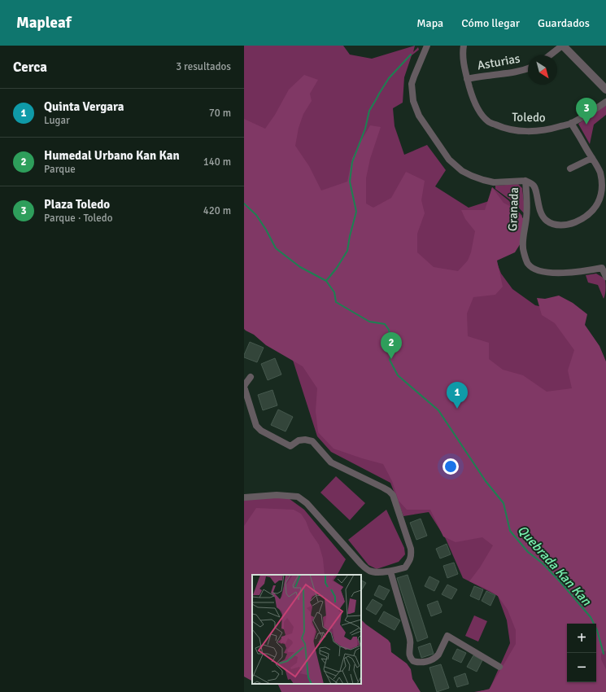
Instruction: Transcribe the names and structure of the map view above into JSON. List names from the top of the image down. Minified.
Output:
{"streets":{"street":["Asturias","Toledo","Granada"]},"crossings":[["Asturias","Toledo"]],"water":["Quebrada Kan Kan"],"north":"bottom right","page":{"header":"Mapleaf","nav":["Mapa","Cómo llegar","Guardados"],"heading":["Cerca","3 resultados"],"list":[{"mark":"1","name":"Quinta Vergara","note":"Lugar","value":"70 m"},{"mark":"2","name":"Humedal Urbano Kan Kan","note":"Parque","value":"140 m"},{"mark":"3","name":"Plaza Toledo","note":"Parque · Toledo","value":"420 m"}],"pins":["3","2","1"],"map_buttons":["+","−"]}}
